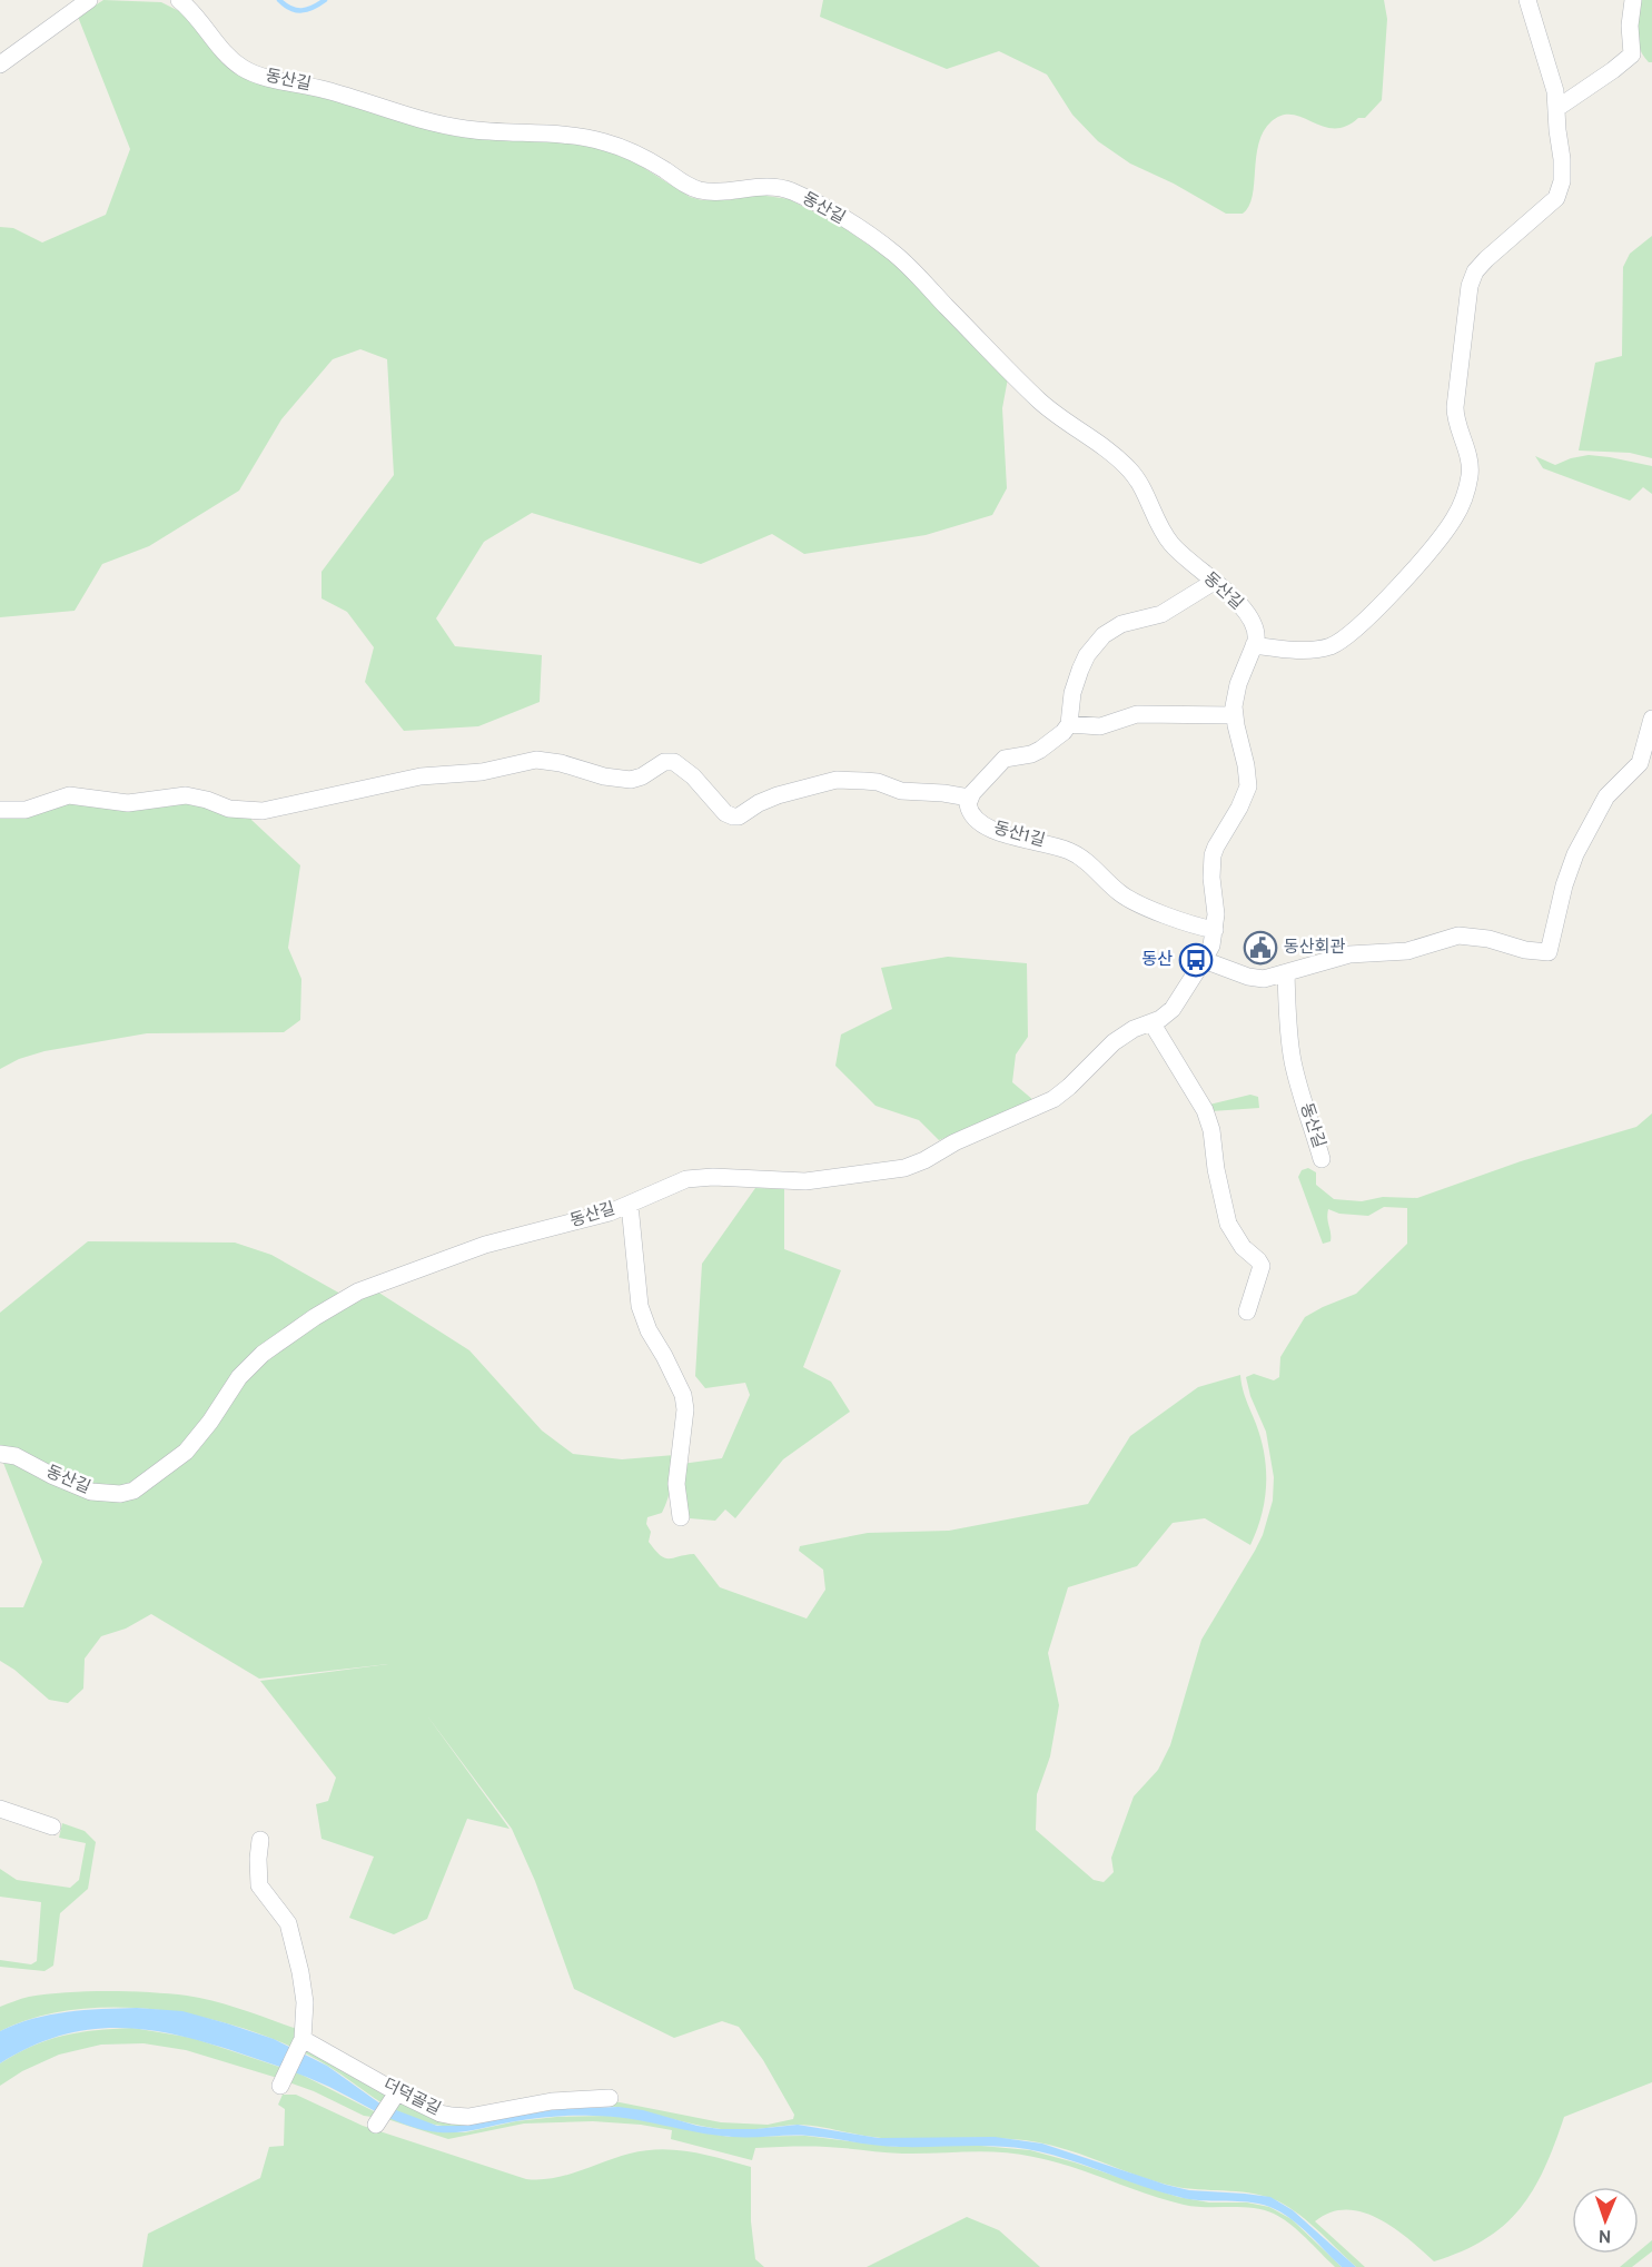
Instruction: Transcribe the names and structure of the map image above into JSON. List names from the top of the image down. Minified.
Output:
{"streets":{"street":["동산길","동산1길","더덕골길"]},"crossings":[["동산길","동산1길"]],"places":{"public building":["동산회관"],"bus stop":["동산"]},"north":"bottom"}
